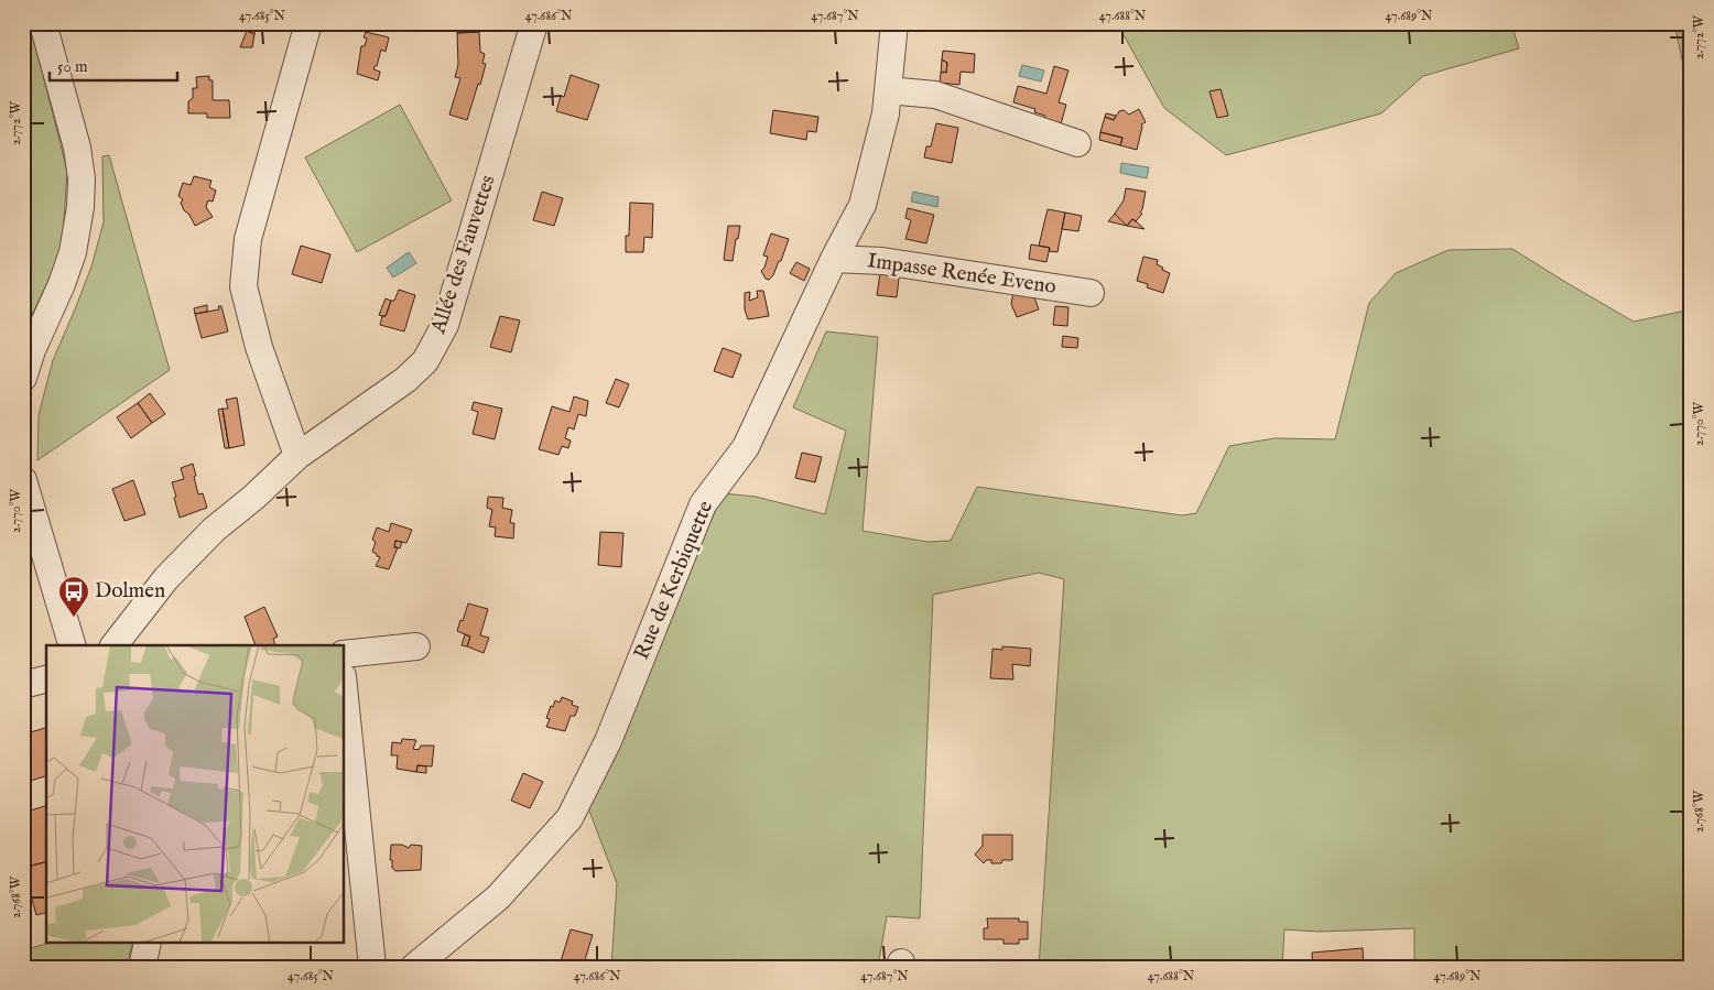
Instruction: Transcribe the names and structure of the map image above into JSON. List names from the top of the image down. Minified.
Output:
{"streets":{"street":["Allée des Fauvettes","Impasse Renée Eveno","Rue de Kerbiquette"]},"crossings":[["Impasse Renée Eveno","Rue de Kerbiquette"]],"places":{"bus stop":["Dolmen"]},"scale_bar":"50 m","coordinates":["47.685°N","47.686°N","47.687°N","47.688°N","47.689°N","2.772°W","2.770°W","2.768°W"]}
